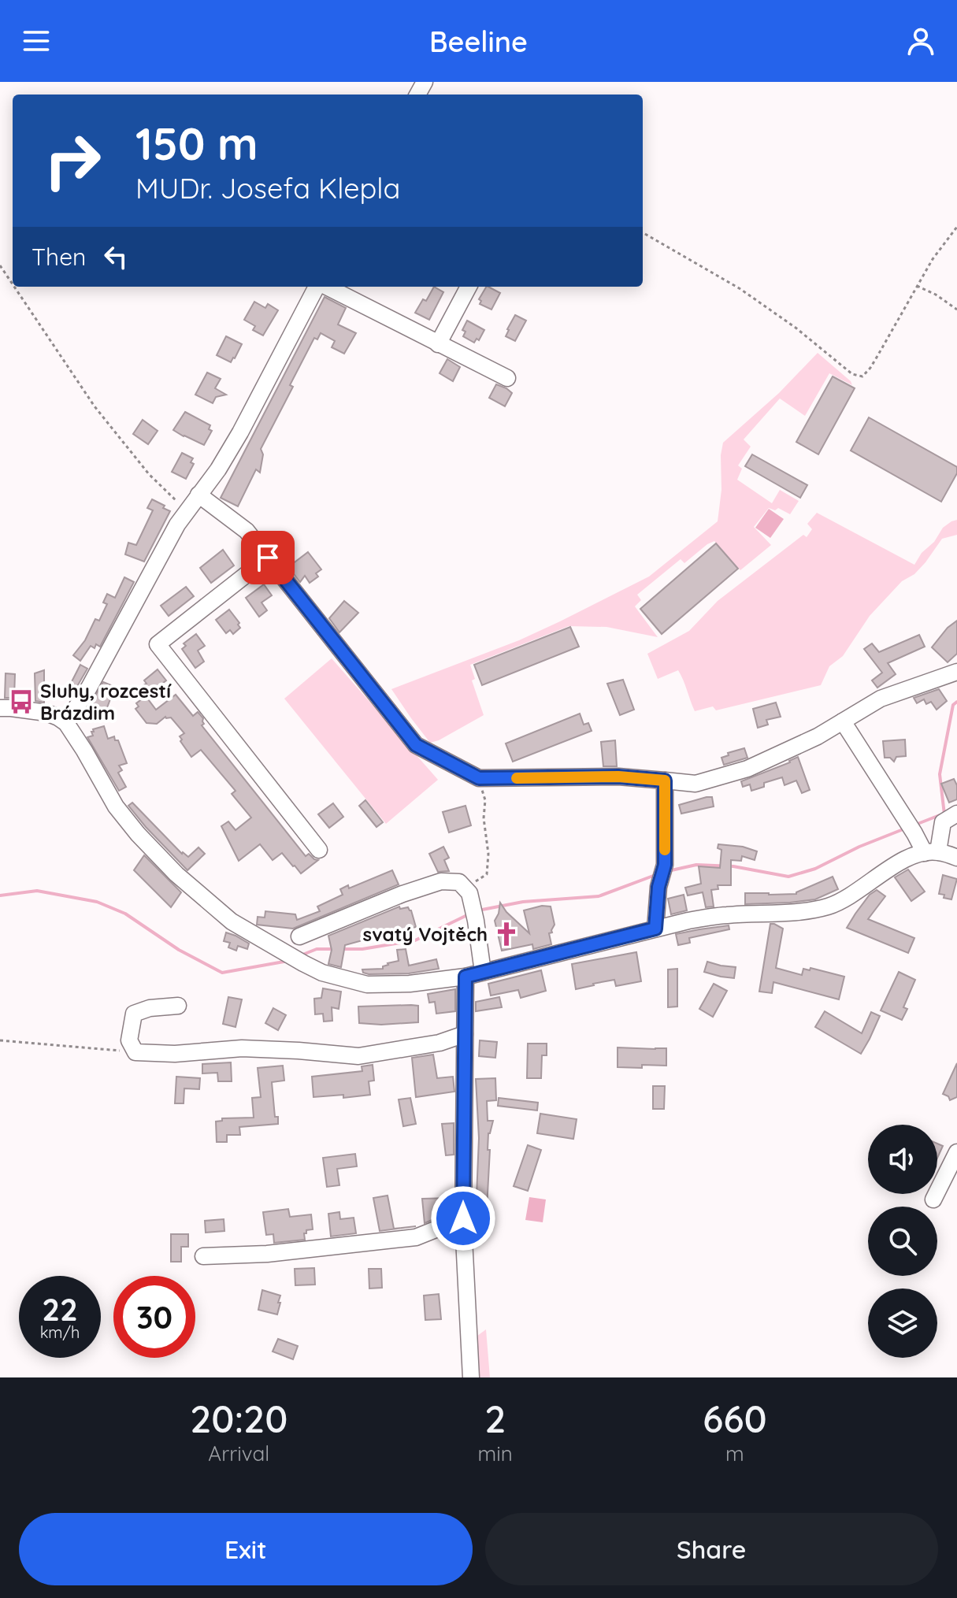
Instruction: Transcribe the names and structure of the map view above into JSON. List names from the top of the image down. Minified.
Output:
{"places":{"bus stop":["Sluhy, rozcestí Brázdim"],"church":["svatý Vojtěch"]},"page":{"header":"Beeline","turn":["150 m","MUDr. Josefa Klepla"],"then":"Then","speed":"22 km/h","limit":"30","eta":["20:20","Arrival","2","min","660","m"],"buttons":["Exit","Share"]}}
